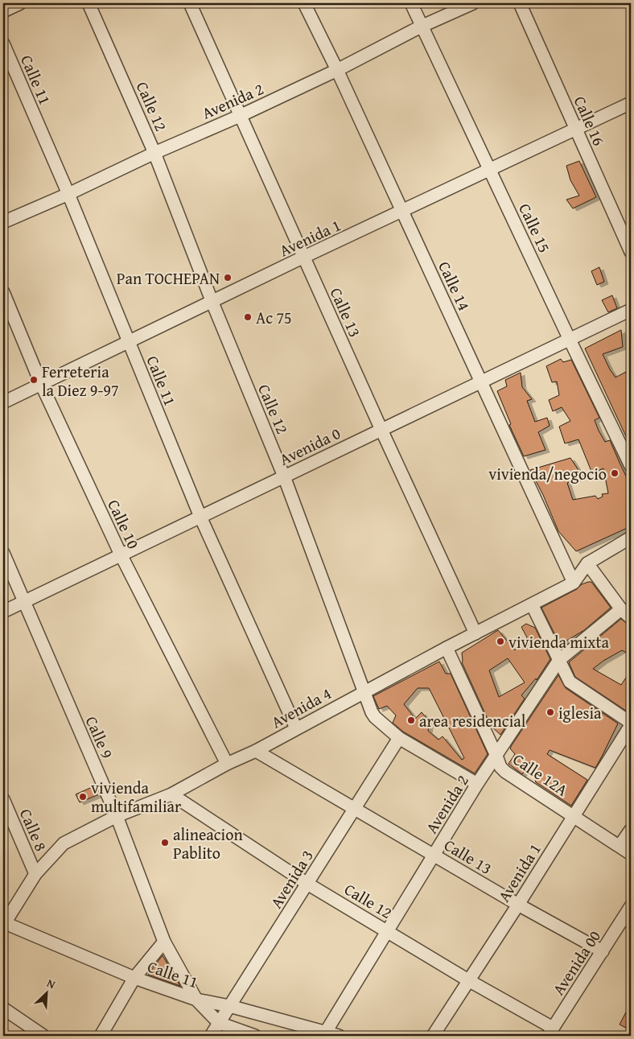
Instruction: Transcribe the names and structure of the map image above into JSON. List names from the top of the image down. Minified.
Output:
{"streets":{"street":["Calle 11","Avenida 2","Calle 12","Calle 16","Calle 15","Avenida 1","Calle 14","Calle 13","Avenida 0","Calle 10","Avenida 4","Calle 9","Calle 12A","Calle 8","Avenida 3","Avenida 00"]},"crossings":[["Calle 11","Avenida 2"],["Calle 11","Avenida 1"],["Calle 11","Avenida 0"],["Calle 11","Avenida 4"],["Calle 11","Calle 9"],["Calle 11","Avenida 3"],["Avenida 2","Calle 12"],["Avenida 2","Calle 15"],["Avenida 2","Calle 14"],["Avenida 2","Calle 13"],["Avenida 2","Calle 12A"],["Calle 12","Avenida 1"],["Calle 12","Avenida 0"],["Calle 12","Avenida 4"],["Calle 12","Avenida 3"],["Calle 12","Avenida 00"],["Calle 16","Avenida 1"],["Calle 15","Avenida 1"],["Calle 15","Avenida 0"],["Avenida 1","Calle 14"],["Avenida 1","Calle 13"],["Avenida 1","Calle 10"],["Avenida 1","Calle 12A"],["Calle 14","Avenida 0"],["Calle 14","Avenida 4"],["Calle 13","Avenida 0"],["Calle 13","Avenida 4"],["Calle 13","Avenida 3"],["Calle 13","Avenida 00"],["Avenida 0","Calle 10"],["Avenida 0","Calle 9"],["Calle 10","Avenida 4"],["Avenida 4","Calle 9"],["Avenida 4","Calle 12A"],["Avenida 4","Calle 8"]],"places":["Pan TOCHEPAN","Ac 75","Ferreteria la Diez 9-97","vivienda/negocio","vivienda mixta","iglesia","area residencial","vivienda multifamiliar","alineacion Pablito"],"north":"top right"}
